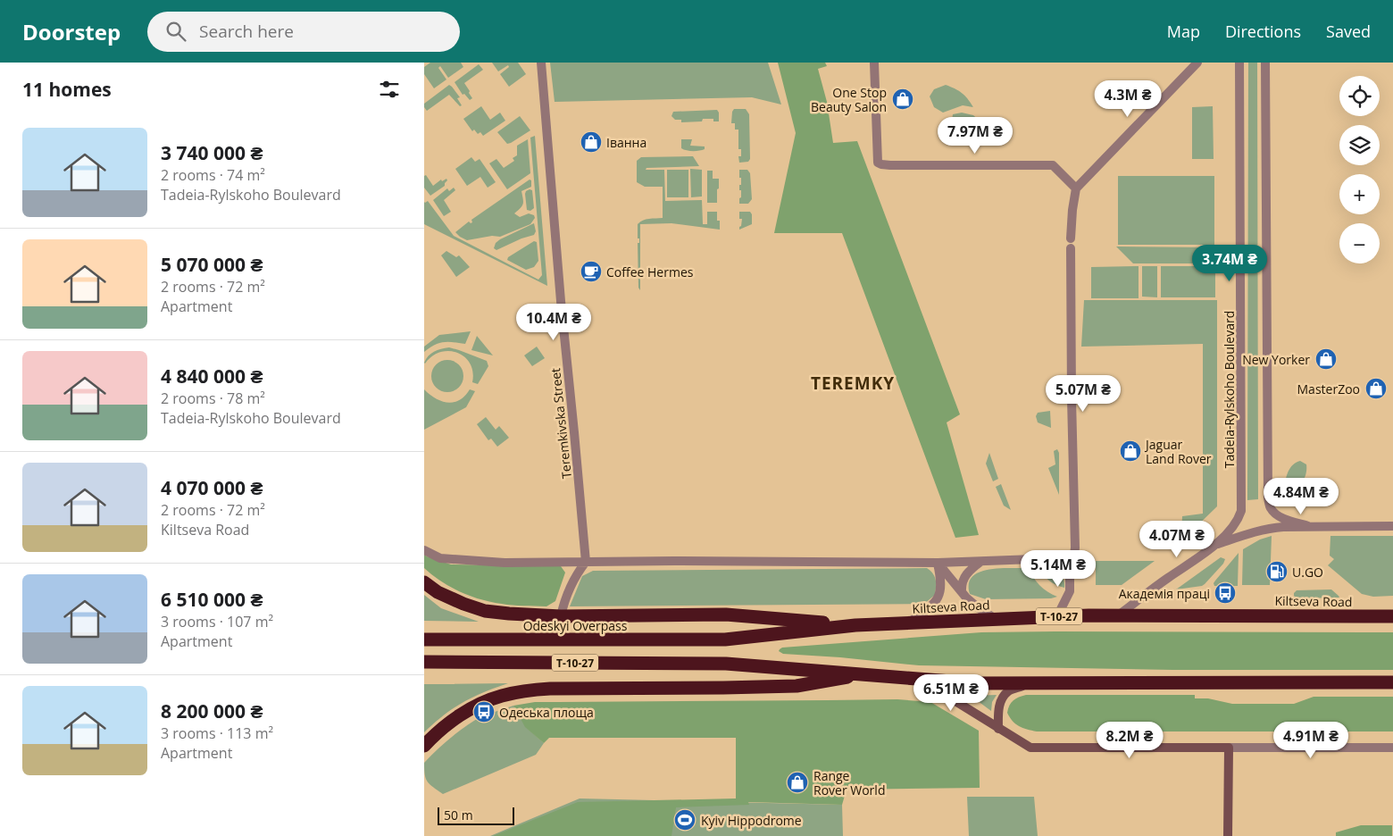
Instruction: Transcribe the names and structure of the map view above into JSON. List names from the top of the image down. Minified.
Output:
{"streets":{"highway":["Kiltseva Road","Т-10-27","Odeskyi Overpass"],"street":["Tadeia-Rylskoho Boulevard","Teremkivska Street"]},"crossings":[["Kiltseva Road","Odeskyi Overpass"]],"districts":["TEREMKY"],"places":{"shop":["One Stop Beauty Salon","Іванна","New Yorker","MasterZoo","Jaguar Land Rover","Range Rover World"],"cafe":["Coffee Hermes"],"fuel station":["U.GO"],"bus stop":["Академія праці","Одеська площа"],"sports":["Kyiv Hippodrome"]},"scale_bar":"50 m","page":{"header":"Doorstep","search":"Search here","nav":["Map","Directions","Saved"],"heading":"11 homes","map_buttons":["+","−"],"price":["4.3M ₴","7.97M ₴","3.74M ₴","10.4M ₴","5.07M ₴","4.84M ₴","4.07M ₴","5.14M ₴","6.51M ₴","8.2M ₴","4.91M ₴"],"list":[{"name":"3 740 000 ₴","note":"2 rooms · 74 m² · Tadeia-Rylskoho Boulevard"},{"name":"5 070 000 ₴","note":"2 rooms · 72 m² · Apartment"},{"name":"4 840 000 ₴","note":"2 rooms · 78 m² · Tadeia-Rylskoho Boulevard"},{"name":"4 070 000 ₴","note":"2 rooms · 72 m² · Kiltseva Road"},{"name":"6 510 000 ₴","note":"3 rooms · 107 m² · Apartment"},{"name":"8 200 000 ₴","note":"3 rooms · 113 m² · Apartment"}],"scale":"50 m"}}
